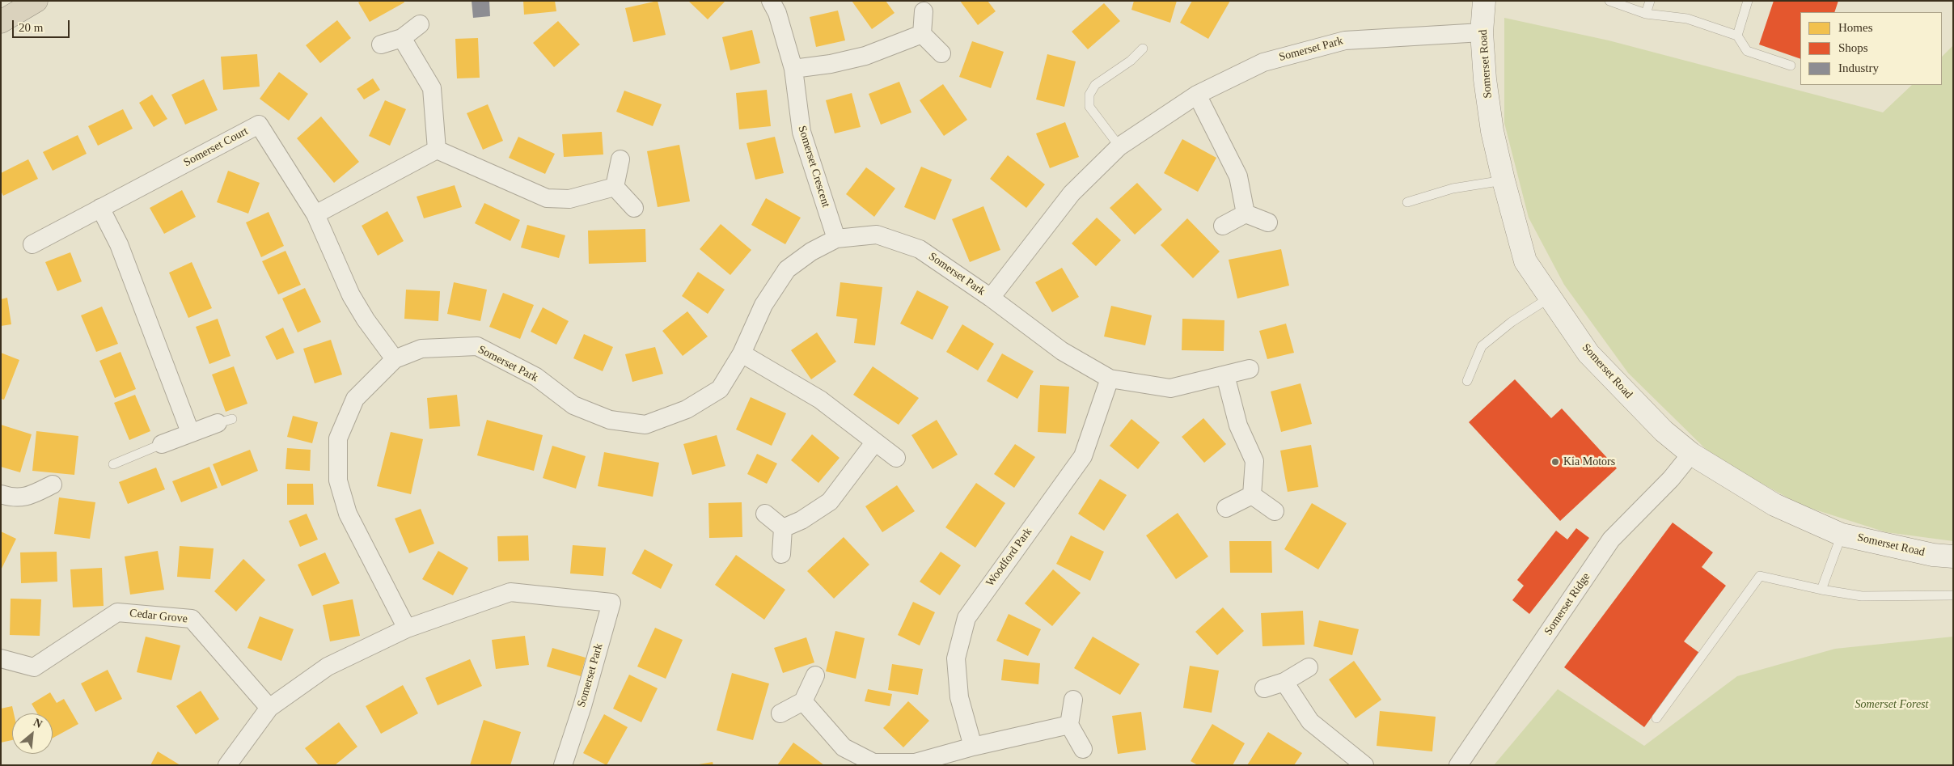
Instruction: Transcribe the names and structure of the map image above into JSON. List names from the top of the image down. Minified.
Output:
{"streets":{"street":["Somerset Park","Somerset Road","Somerset Court","Somerset Crescent","Woodford Park","Somerset Ridge","Cedar Grove"]},"crossings":[["Somerset Park","Somerset Road"],["Somerset Park","Somerset Court"],["Somerset Park","Somerset Crescent"],["Somerset Park","Cedar Grove"],["Somerset Road","Somerset Ridge"]],"parks":["Somerset Forest"],"places":["Kia Motors"],"legend":["Homes","Shops","Industry"],"scale_bar":"20 m","north":"top right"}
